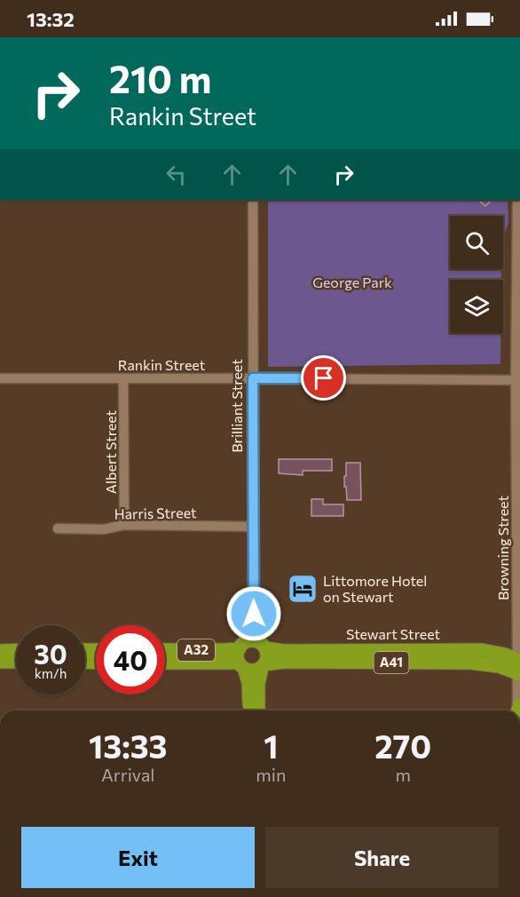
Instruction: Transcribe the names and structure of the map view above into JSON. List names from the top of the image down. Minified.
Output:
{"streets":{"highway":["Stewart Street","A32","A41"],"street":["Rankin Street","Brilliant Street","Albert Street","Harris Street","Browning Street"]},"crossings":[["Rankin Street","Brilliant Street"],["Rankin Street","Albert Street"],["Rankin Street","Browning Street"],["Brilliant Street","Harris Street"],["Brilliant Street","Stewart Street"],["Brilliant Street","A32"],["Albert Street","Harris Street"],["Browning Street","Stewart Street"],["Stewart Street","A32"]],"parks":["George Park"],"places":{"hotel":["Littomore Hotel on Stewart"]},"page":{"status":"13:32","turn":["210 m","Rankin Street"],"speed":"30 km/h","limit":"40","eta":["13:33","Arrival","1","min","270","m"],"buttons":["Exit","Share"]}}
